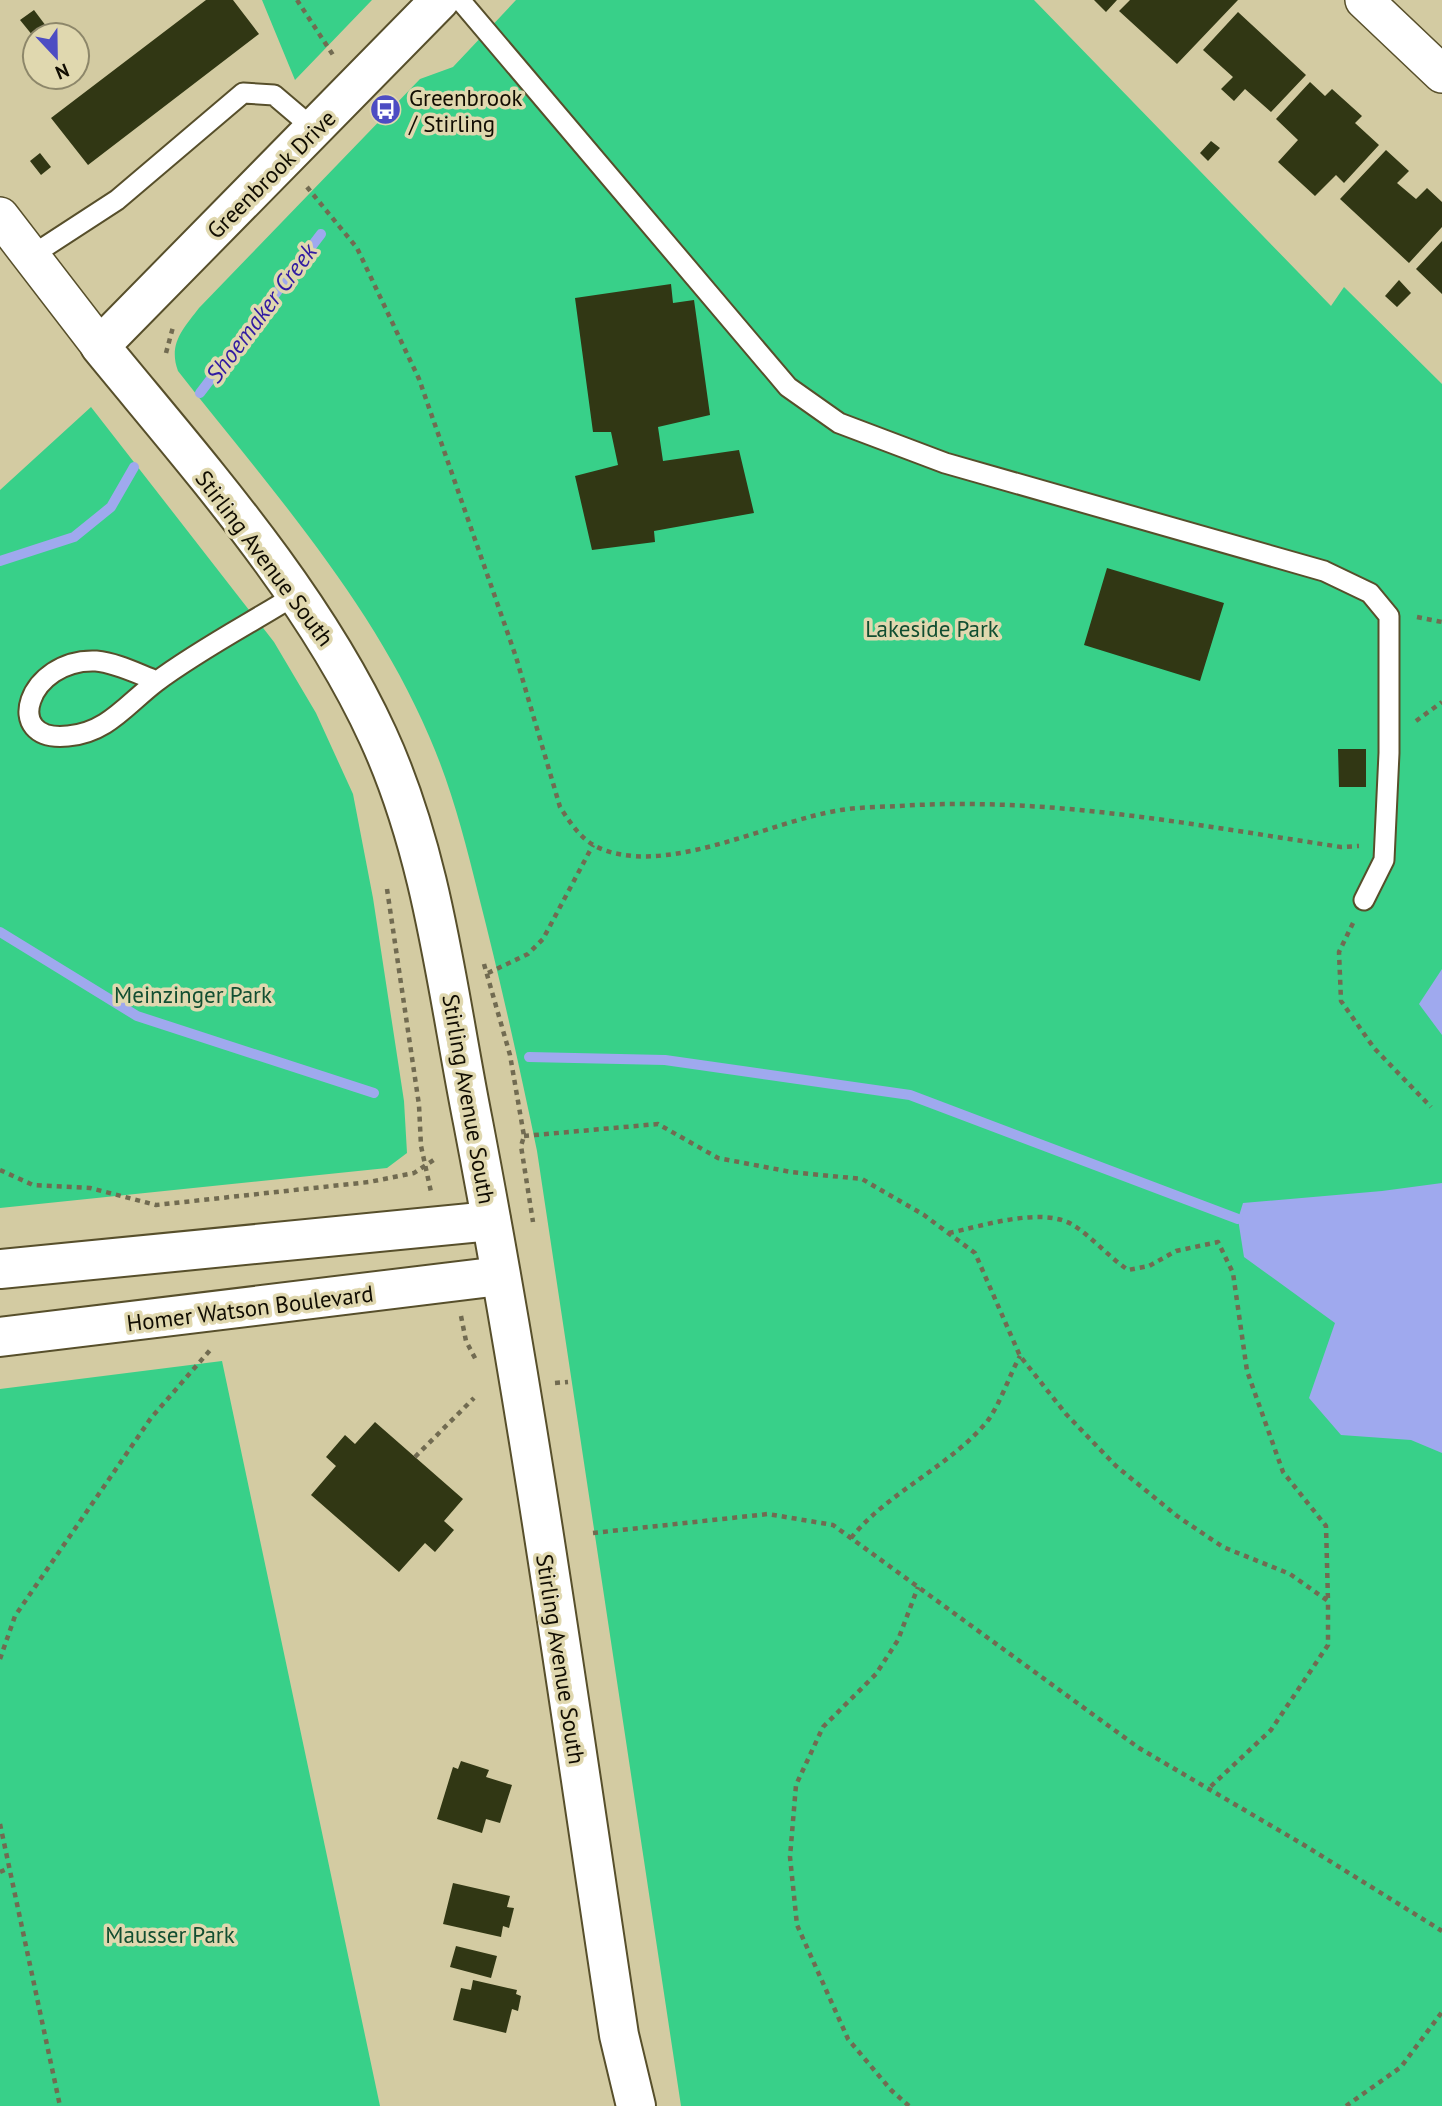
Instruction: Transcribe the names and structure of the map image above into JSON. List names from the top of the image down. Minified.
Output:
{"streets":{"street":["Greenbrook Drive","Stirling Avenue South","Homer Watson Boulevard"]},"crossings":[["Greenbrook Drive","Stirling Avenue South"],["Stirling Avenue South","Homer Watson Boulevard"]],"water":["Shoemaker Creek"],"parks":["Lakeside Park","Meinzinger Park","Mausser Park"],"places":{"bus stop":["Greenbrook / Stirling"]},"north":"bottom"}
